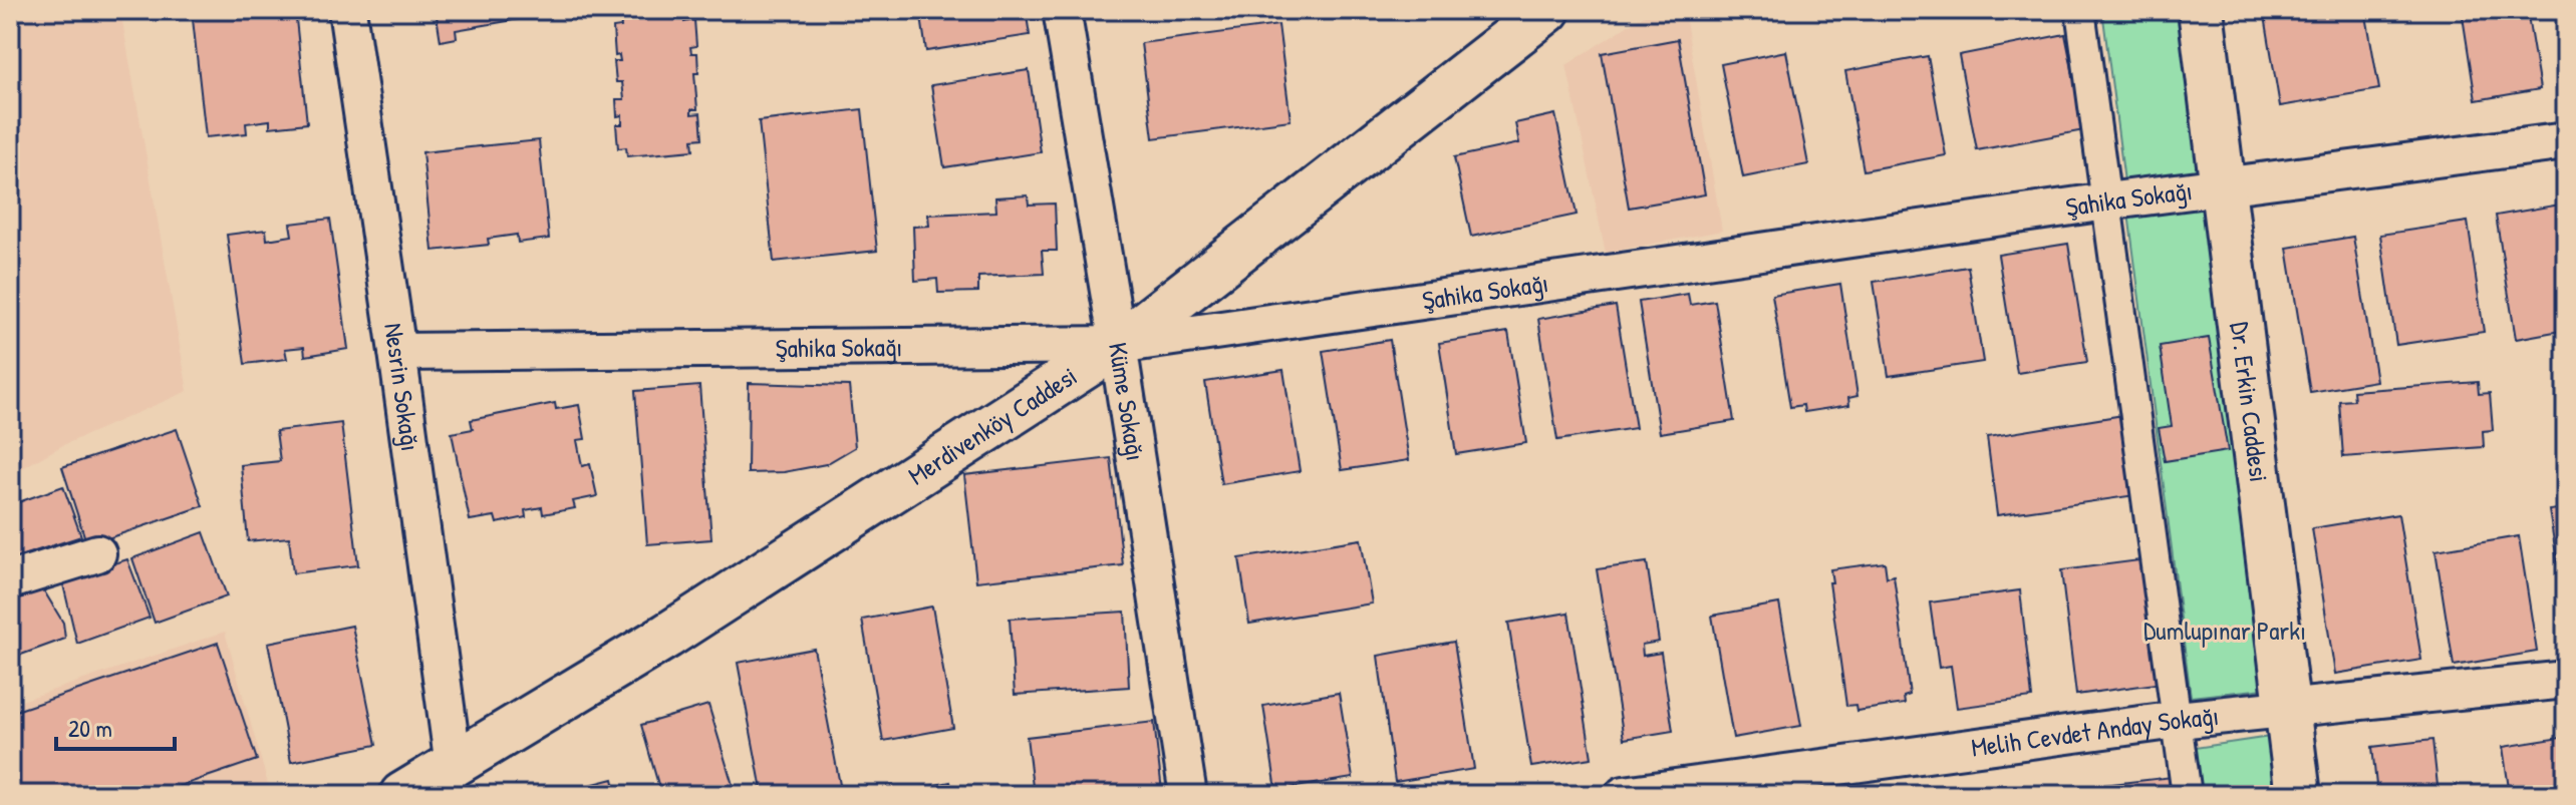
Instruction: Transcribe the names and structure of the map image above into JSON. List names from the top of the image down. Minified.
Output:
{"streets":{"street":["Şahika Sokağı","Nesrin Sokağı","Küme Sokağı","Dr. Erkin Caddesi","Merdivenköy Caddesi","Melih Cevdet Anday Sokağı"]},"crossings":[["Şahika Sokağı","Nesrin Sokağı"],["Şahika Sokağı","Küme Sokağı"],["Şahika Sokağı","Dr. Erkin Caddesi"],["Şahika Sokağı","Merdivenköy Caddesi"],["Nesrin Sokağı","Merdivenköy Caddesi"],["Küme Sokağı","Merdivenköy Caddesi"],["Dr. Erkin Caddesi","Melih Cevdet Anday Sokağı"]],"parks":["Dumlupınar Parkı"],"scale_bar":"20 m"}
